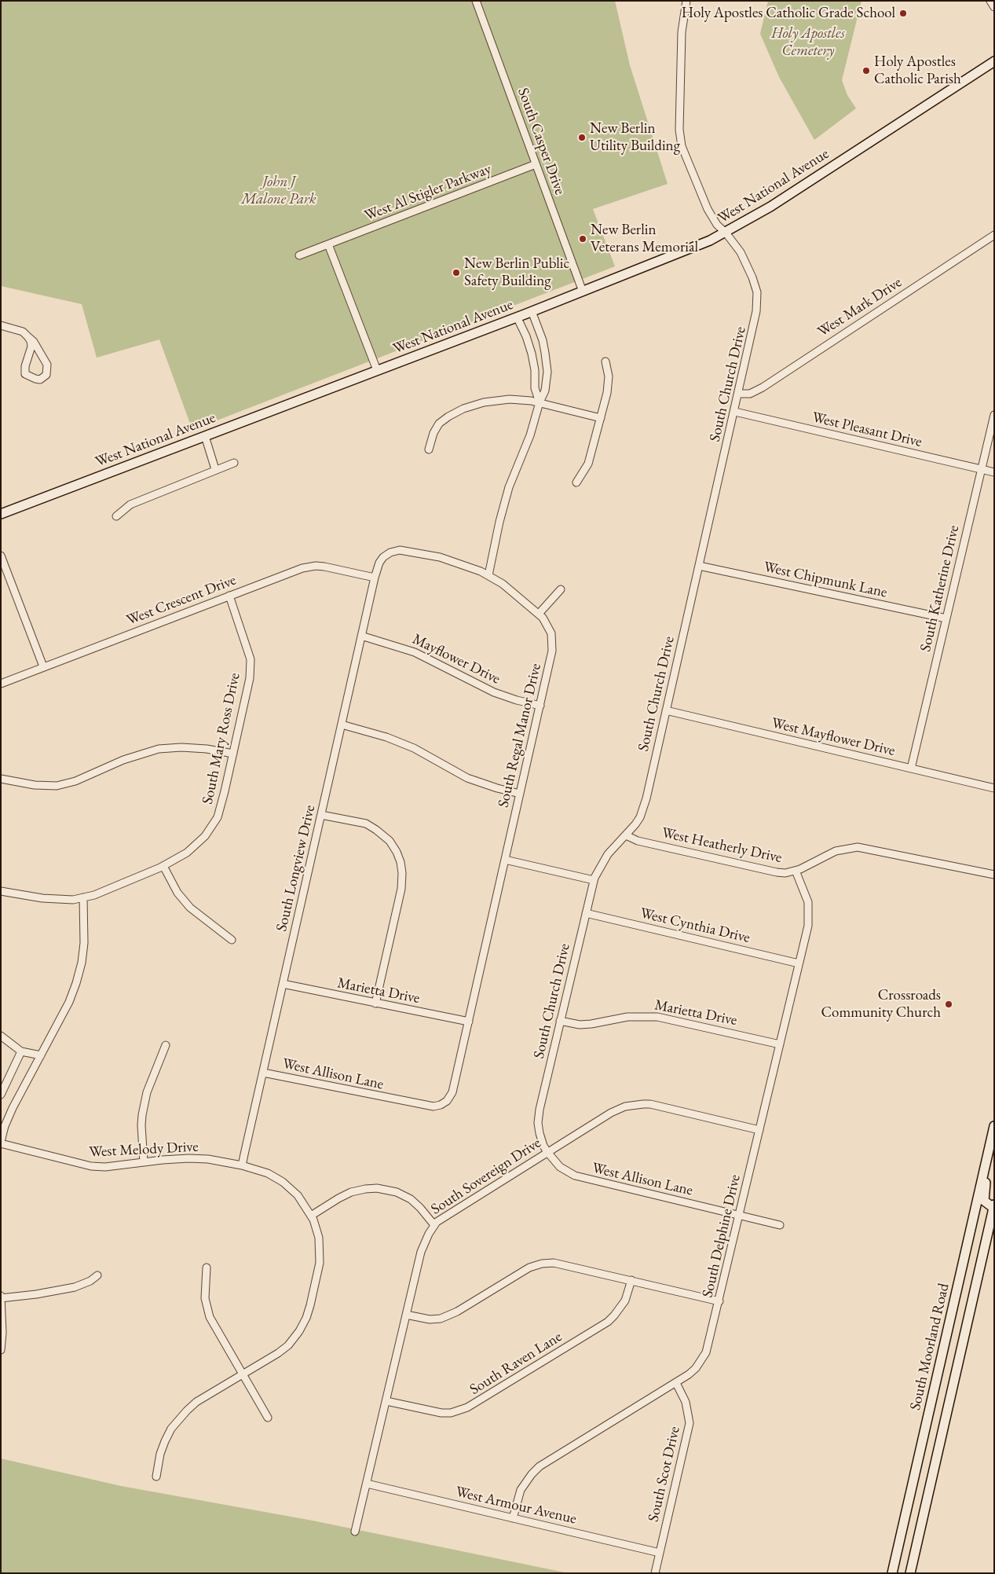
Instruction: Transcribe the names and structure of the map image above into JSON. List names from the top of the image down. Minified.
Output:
{"streets":{"main road":["West National Avenue","South Moorland Road"],"street":["South Casper Drive","West Al Stigler Parkway","West Mark Drive","South Church Drive","West Pleasant Drive","West Chipmunk Lane","South Katherine Drive","West Crescent Drive","Mayflower Drive","South Regal Manor Drive","West Mayflower Drive","South Mary Ross Drive","West Heatherly Drive","South Longview Drive","West Cynthia Drive","Marietta Drive","West Allison Lane","West Melody Drive","South Sovereign Drive","South Delphine Drive","South Raven Lane","South Scot Drive","West Armour Avenue"]},"crossings":[["South Casper Drive","West National Avenue"],["South Casper Drive","West Al Stigler Parkway"],["West National Avenue","South Church Drive"],["West Mark Drive","South Church Drive"],["South Church Drive","West Pleasant Drive"],["South Church Drive","West Chipmunk Lane"],["South Church Drive","West Mayflower Drive"],["South Church Drive","West Heatherly Drive"],["South Church Drive","West Cynthia Drive"],["South Church Drive","Marietta Drive"],["South Church Drive","West Allison Lane"],["South Church Drive","South Sovereign Drive"],["West Pleasant Drive","South Katherine Drive"],["West Chipmunk Lane","South Katherine Drive"],["South Katherine Drive","West Mayflower Drive"],["West Crescent Drive","South Regal Manor Drive"],["West Crescent Drive","South Mary Ross Drive"],["West Crescent Drive","South Longview Drive"],["Mayflower Drive","South Regal Manor Drive"],["Mayflower Drive","South Longview Drive"],["South Regal Manor Drive","South Longview Drive"],["South Regal Manor Drive","Marietta Drive"],["South Regal Manor Drive","West Allison Lane"],["West Heatherly Drive","South Delphine Drive"],["South Longview Drive","Marietta Drive"],["South Longview Drive","West Allison Lane"],["South Longview Drive","West Melody Drive"],["West Cynthia Drive","South Delphine Drive"],["Marietta Drive","South Delphine Drive"],["West Allison Lane","South Sovereign Drive"],["West Allison Lane","South Delphine Drive"],["South Sovereign Drive","South Delphine Drive"],["South Sovereign Drive","South Raven Lane"],["South Sovereign Drive","West Armour Avenue"],["South Delphine Drive","South Scot Drive"],["South Delphine Drive","West Armour Avenue"],["South Scot Drive","West Armour Avenue"]],"parks":["Holy Apostles Cemetery","John J Malone Park"],"places":["Holy Apostles Catholic Grade School","Holy Apostles Catholic Parish","New Berlin Utility Building","New Berlin Veterans Memorial","New Berlin Public Safety Building","Crossroads Community Church"]}
